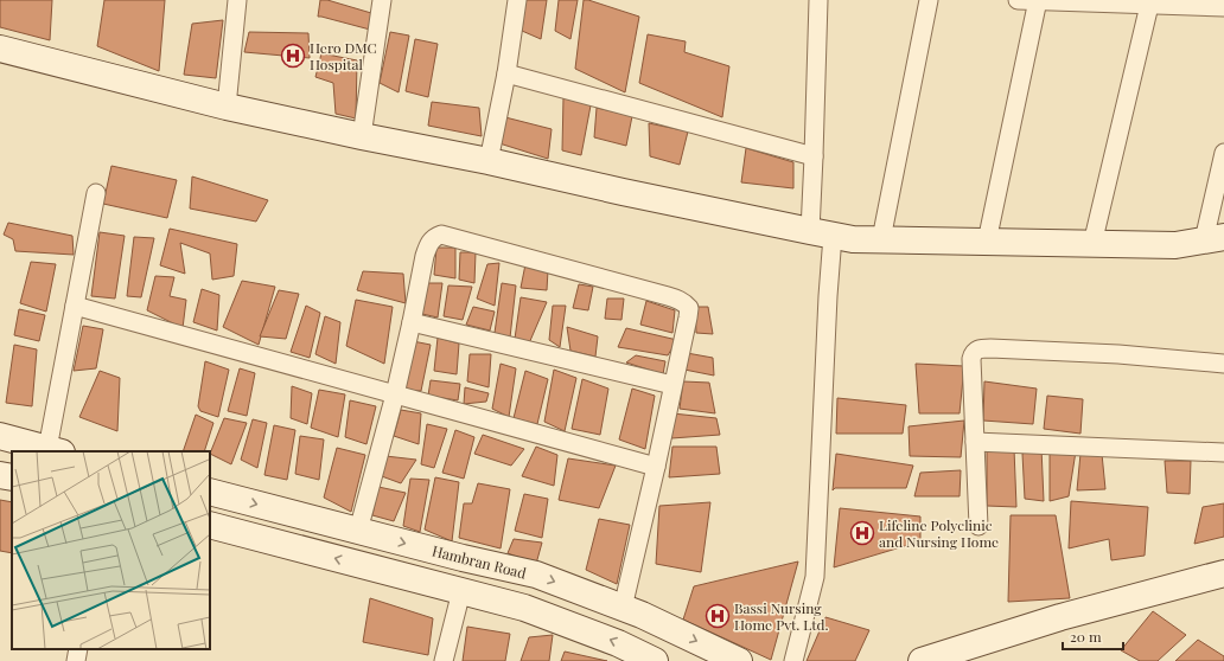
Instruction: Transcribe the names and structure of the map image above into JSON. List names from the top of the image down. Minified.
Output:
{"streets":{"street":["Hambran Road"]},"places":{"hospital":["Hero DMC Hospital","Lifeline Polyclinic and Nursing Home","Bassi Nursing Home Pvt. Ltd."]},"scale_bar":"20 m"}
